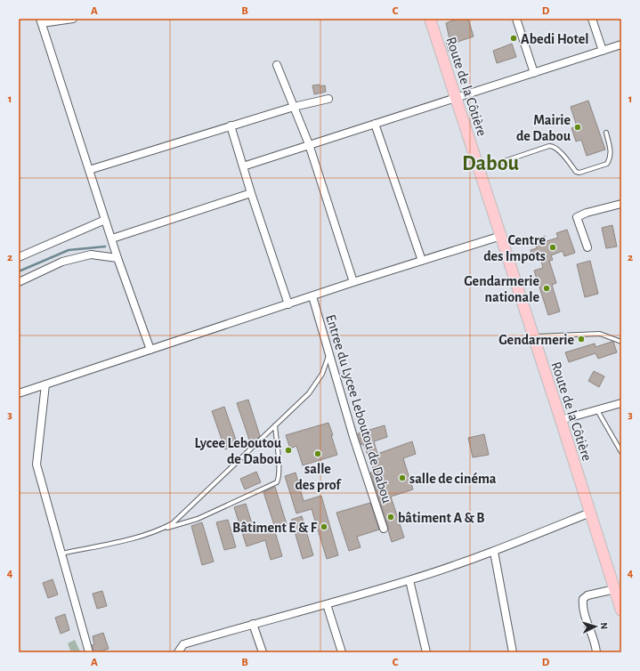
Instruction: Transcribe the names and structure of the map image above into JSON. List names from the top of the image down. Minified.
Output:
{"streets":{"main road":["Route de la Côtière"],"street":["Entree du Lycee Leboutou de Dabou"]},"districts":["Dabou"],"places":["Abedi Hotel","Mairie de Dabou","Centre des Impots","Gendarmerie nationale","Gendarmerie","Lycee Leboutou de Dabou","salle des prof","salle de cinéma","bâtiment A & B","Bâtiment E & F"],"north":"right","grid":{"columns":["A","B","C","D"],"rows":["1","2","3","4"]}}
